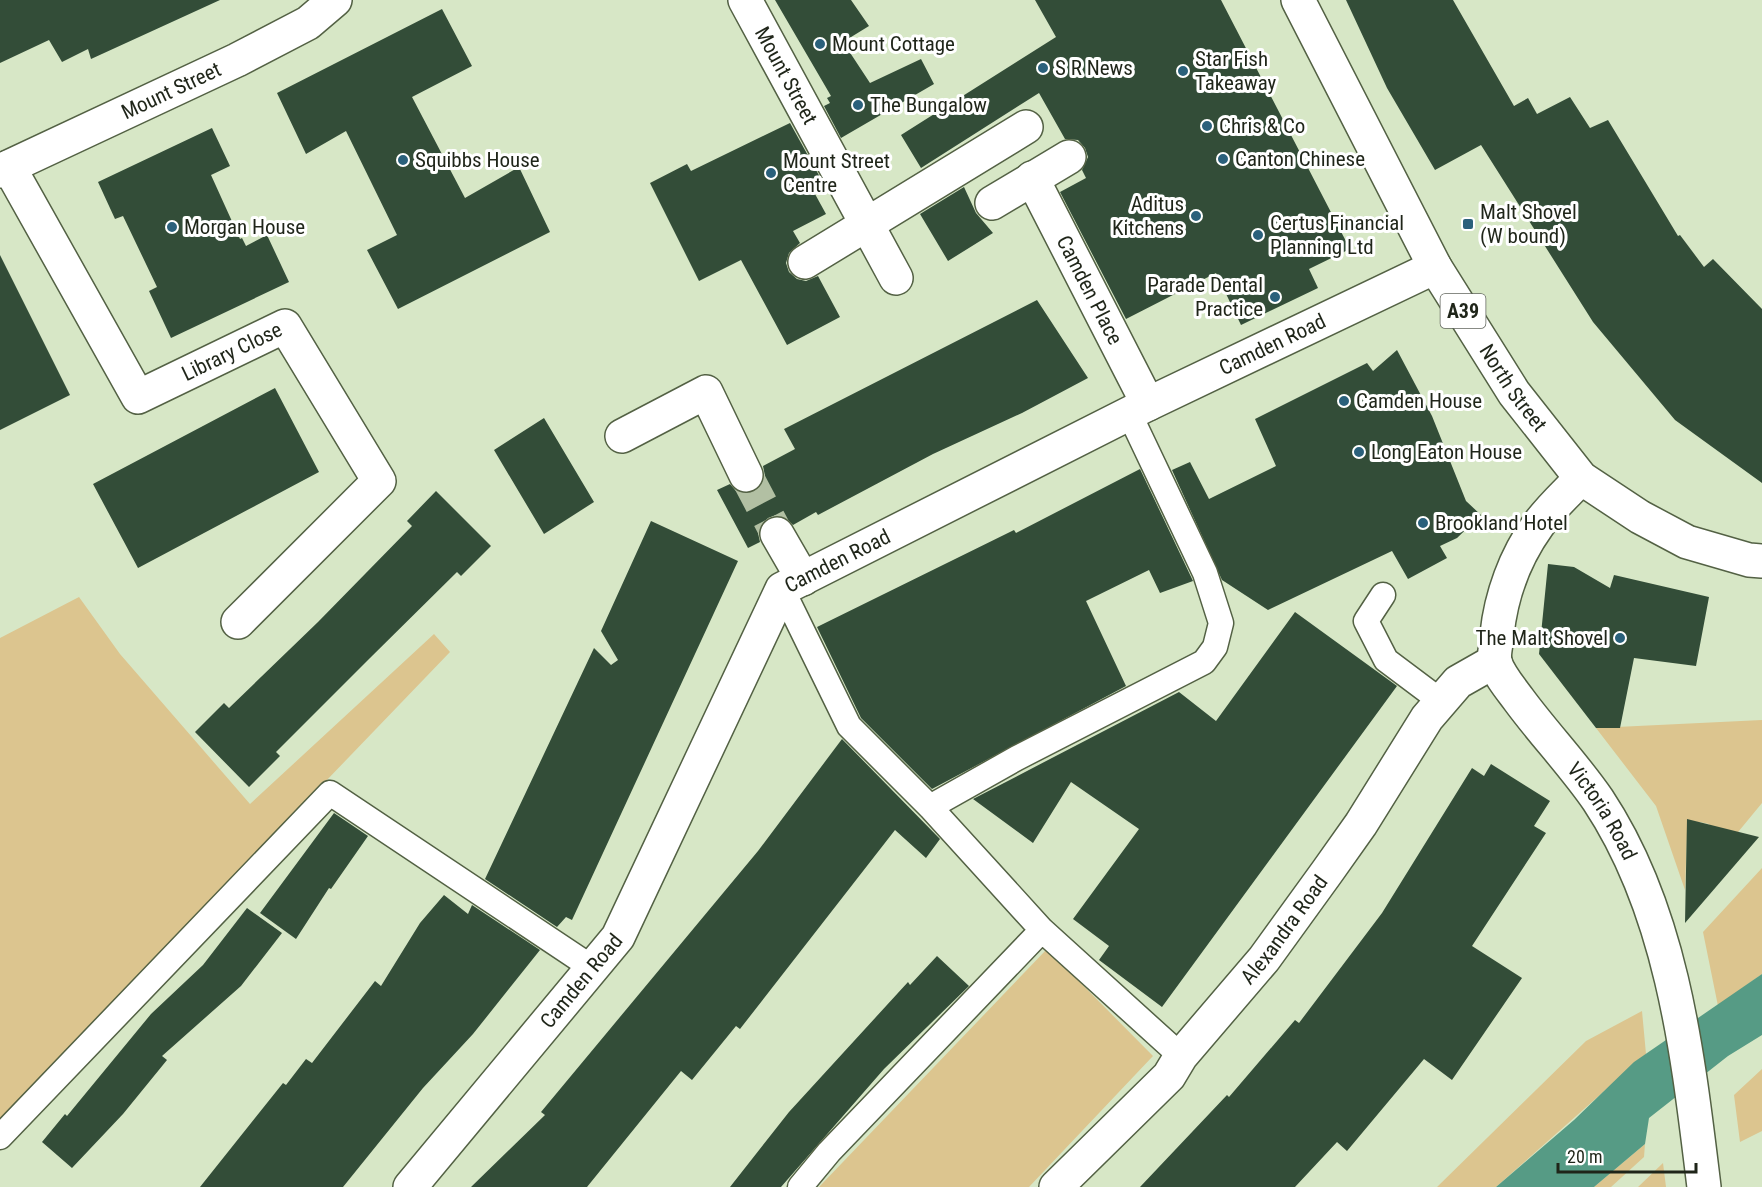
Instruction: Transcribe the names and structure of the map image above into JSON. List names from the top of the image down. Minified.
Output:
{"streets":{"street":["Mount Street","Camden Place","A39","Camden Road","Library Close","North Street","Victoria Road","Alexandra Road"]},"crossings":[["Mount Street","Library Close"],["Camden Place","Camden Road"],["Camden Road","North Street"],["Victoria Road","Alexandra Road"]],"places":{"other":["Mount Cottage","S R News","Star Fish Takeaway","The Bungalow","Chris & Co","Canton Chinese","Squibbs House","Mount Street Centre","Aditus Kitchens","Morgan House","Certus Financial Planning Ltd","Parade Dental Practice","Camden House","Long Eaton House","Brookland Hotel","The Malt Shovel"],"transit":["Malt Shovel (W bound)"]},"scale_bar":"20 m"}
